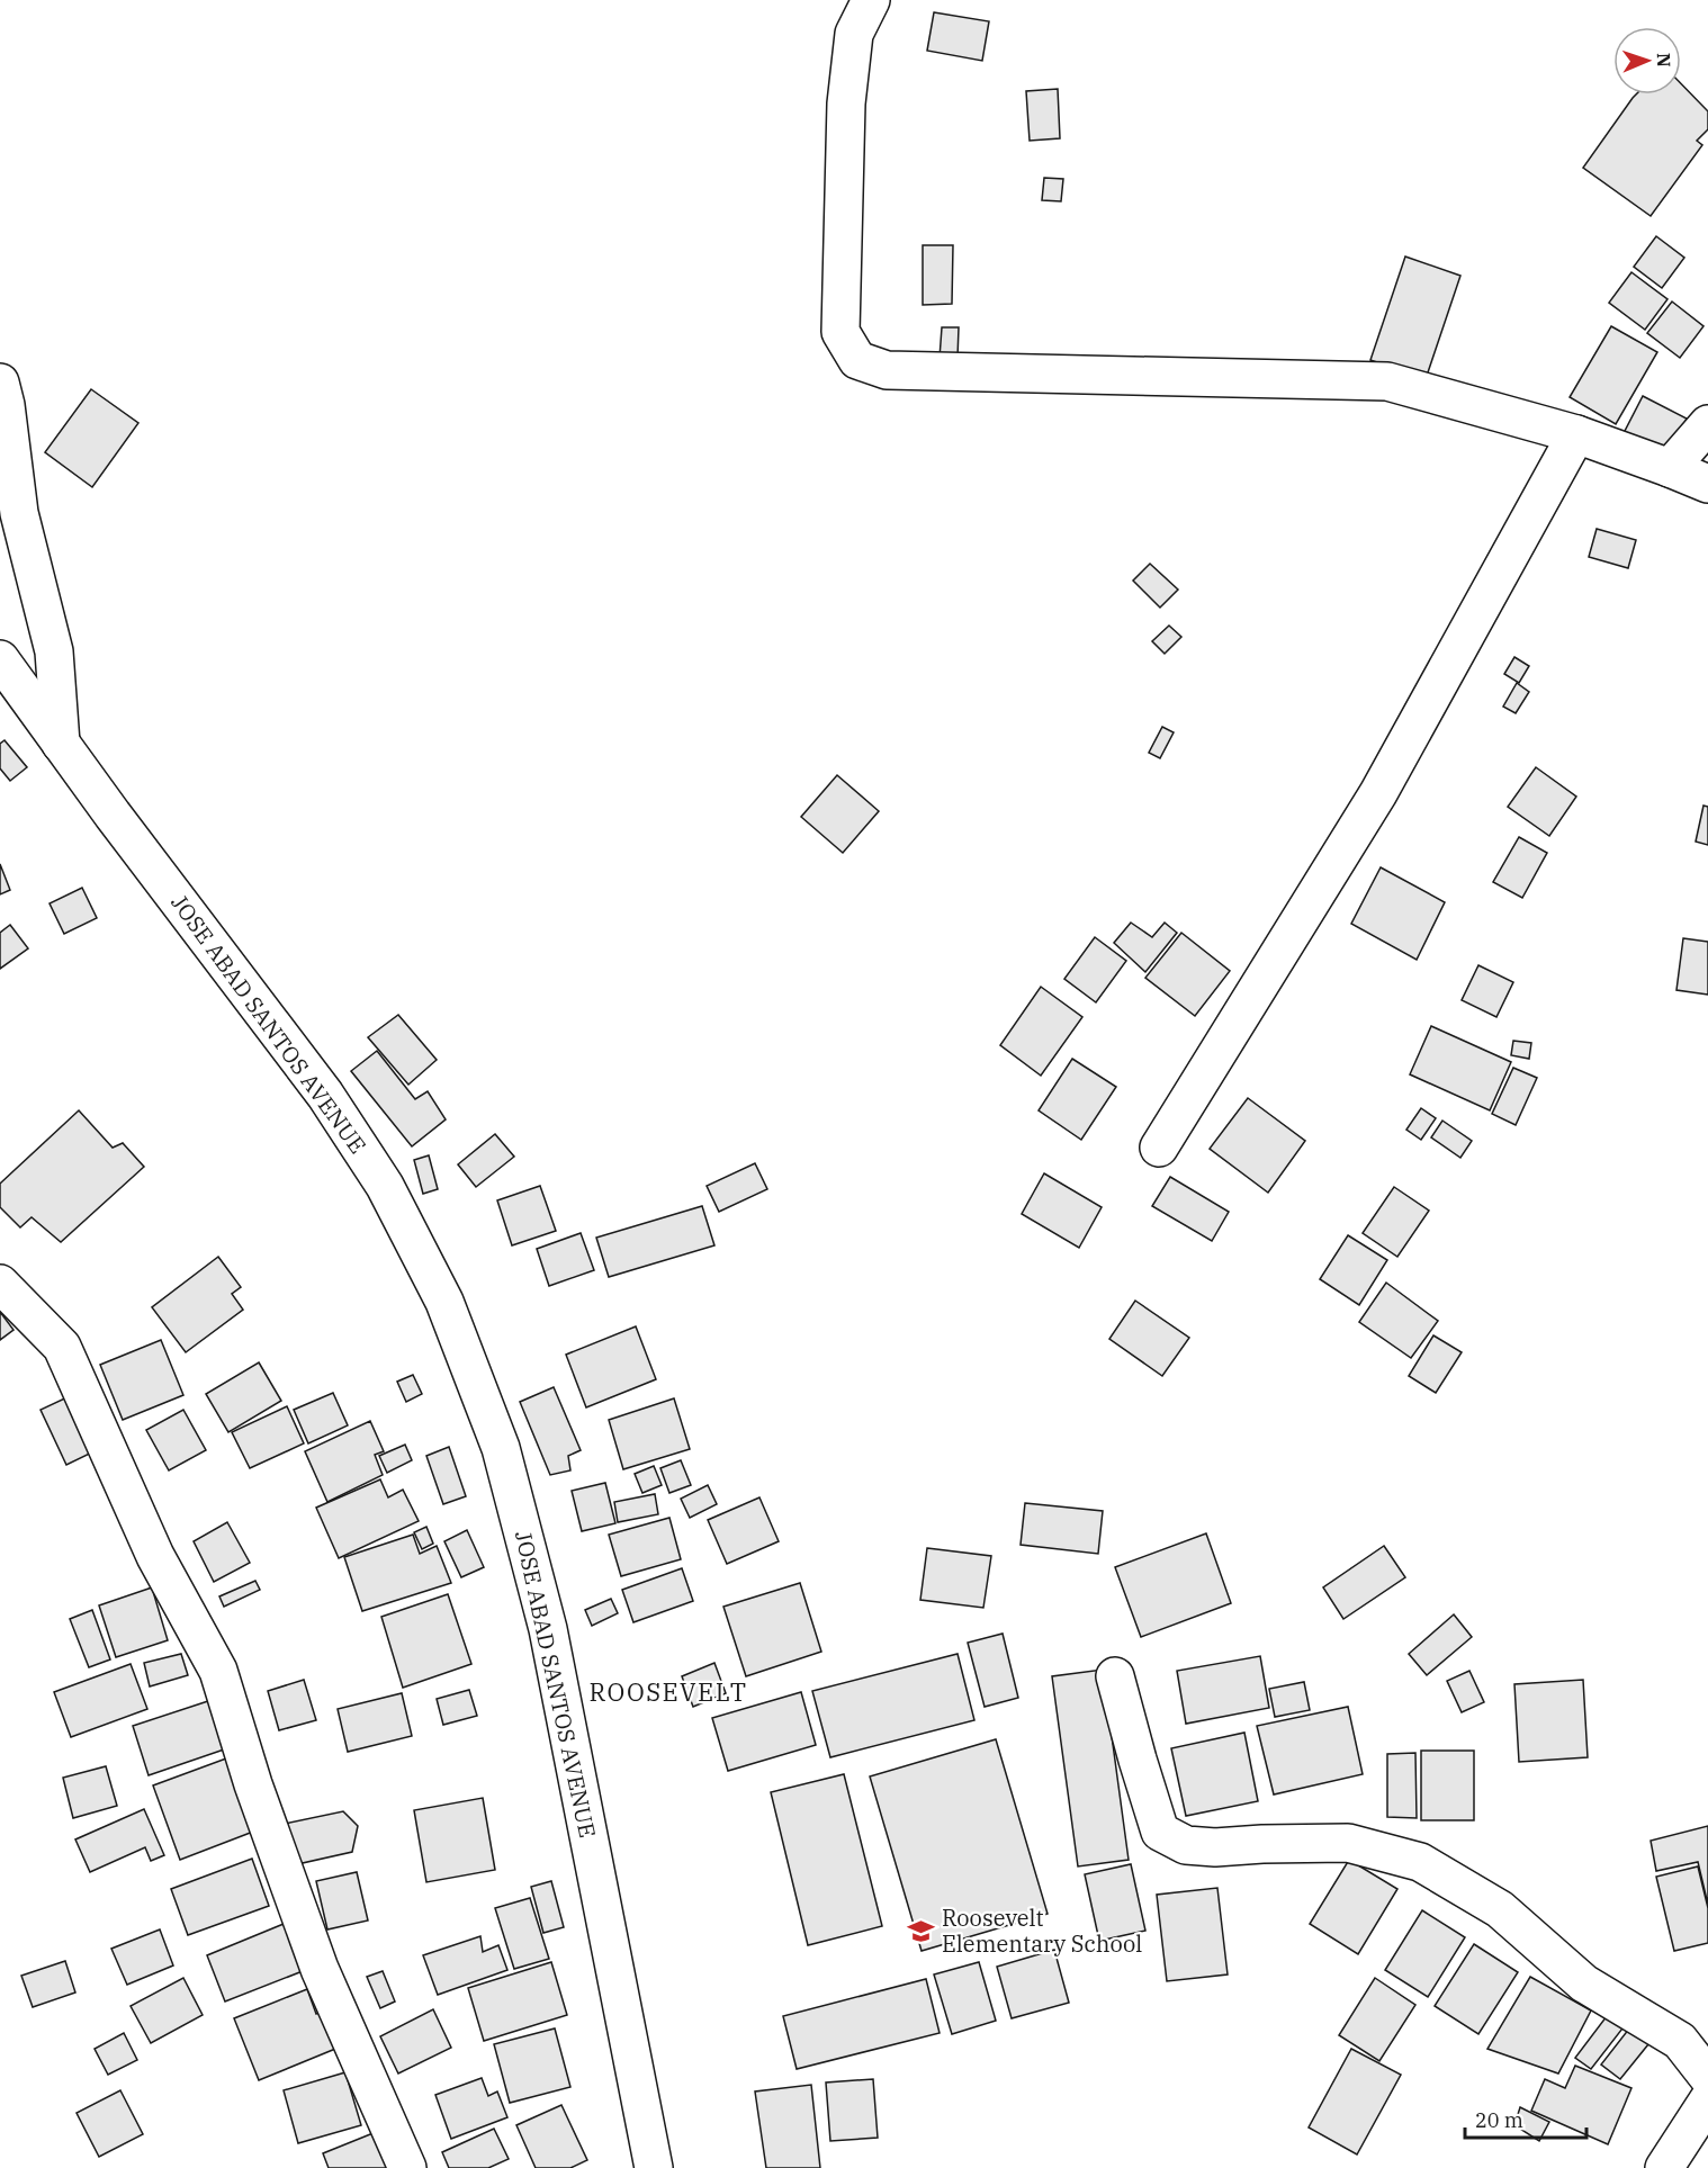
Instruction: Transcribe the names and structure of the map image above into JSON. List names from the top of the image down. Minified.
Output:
{"streets":{"main road":["JOSE ABAD SANTOS AVENUE"]},"districts":["ROOSEVELT"],"places":{"school or university":["Roosevelt Elementary School"]},"scale_bar":"20 m","north":"right"}
